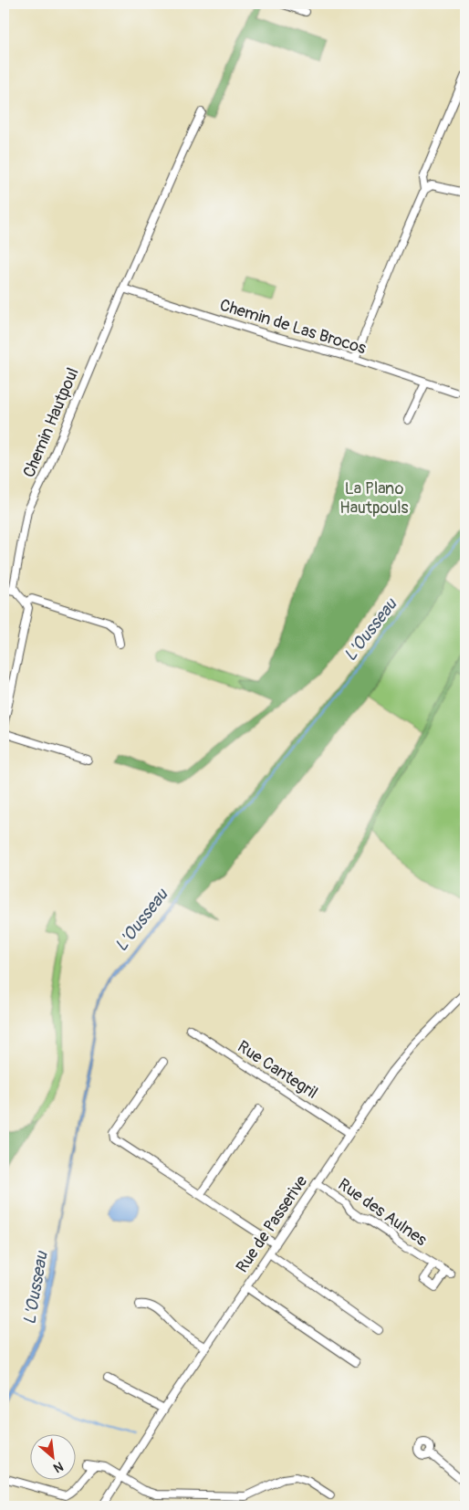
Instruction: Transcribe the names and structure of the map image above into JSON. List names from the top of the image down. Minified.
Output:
{"streets":{"street":["Chemin de Las Brocos","Chemin Hautpoul","Rue Cantegril","Rue des Aulnes","Rue de Passerive"]},"crossings":[["Chemin de Las Brocos","Chemin Hautpoul"],["Rue Cantegril","Rue de Passerive"],["Rue des Aulnes","Rue de Passerive"]],"water":["L'Ousseau"],"parks":["La Plano Hautpouls"],"north":"bottom right"}
